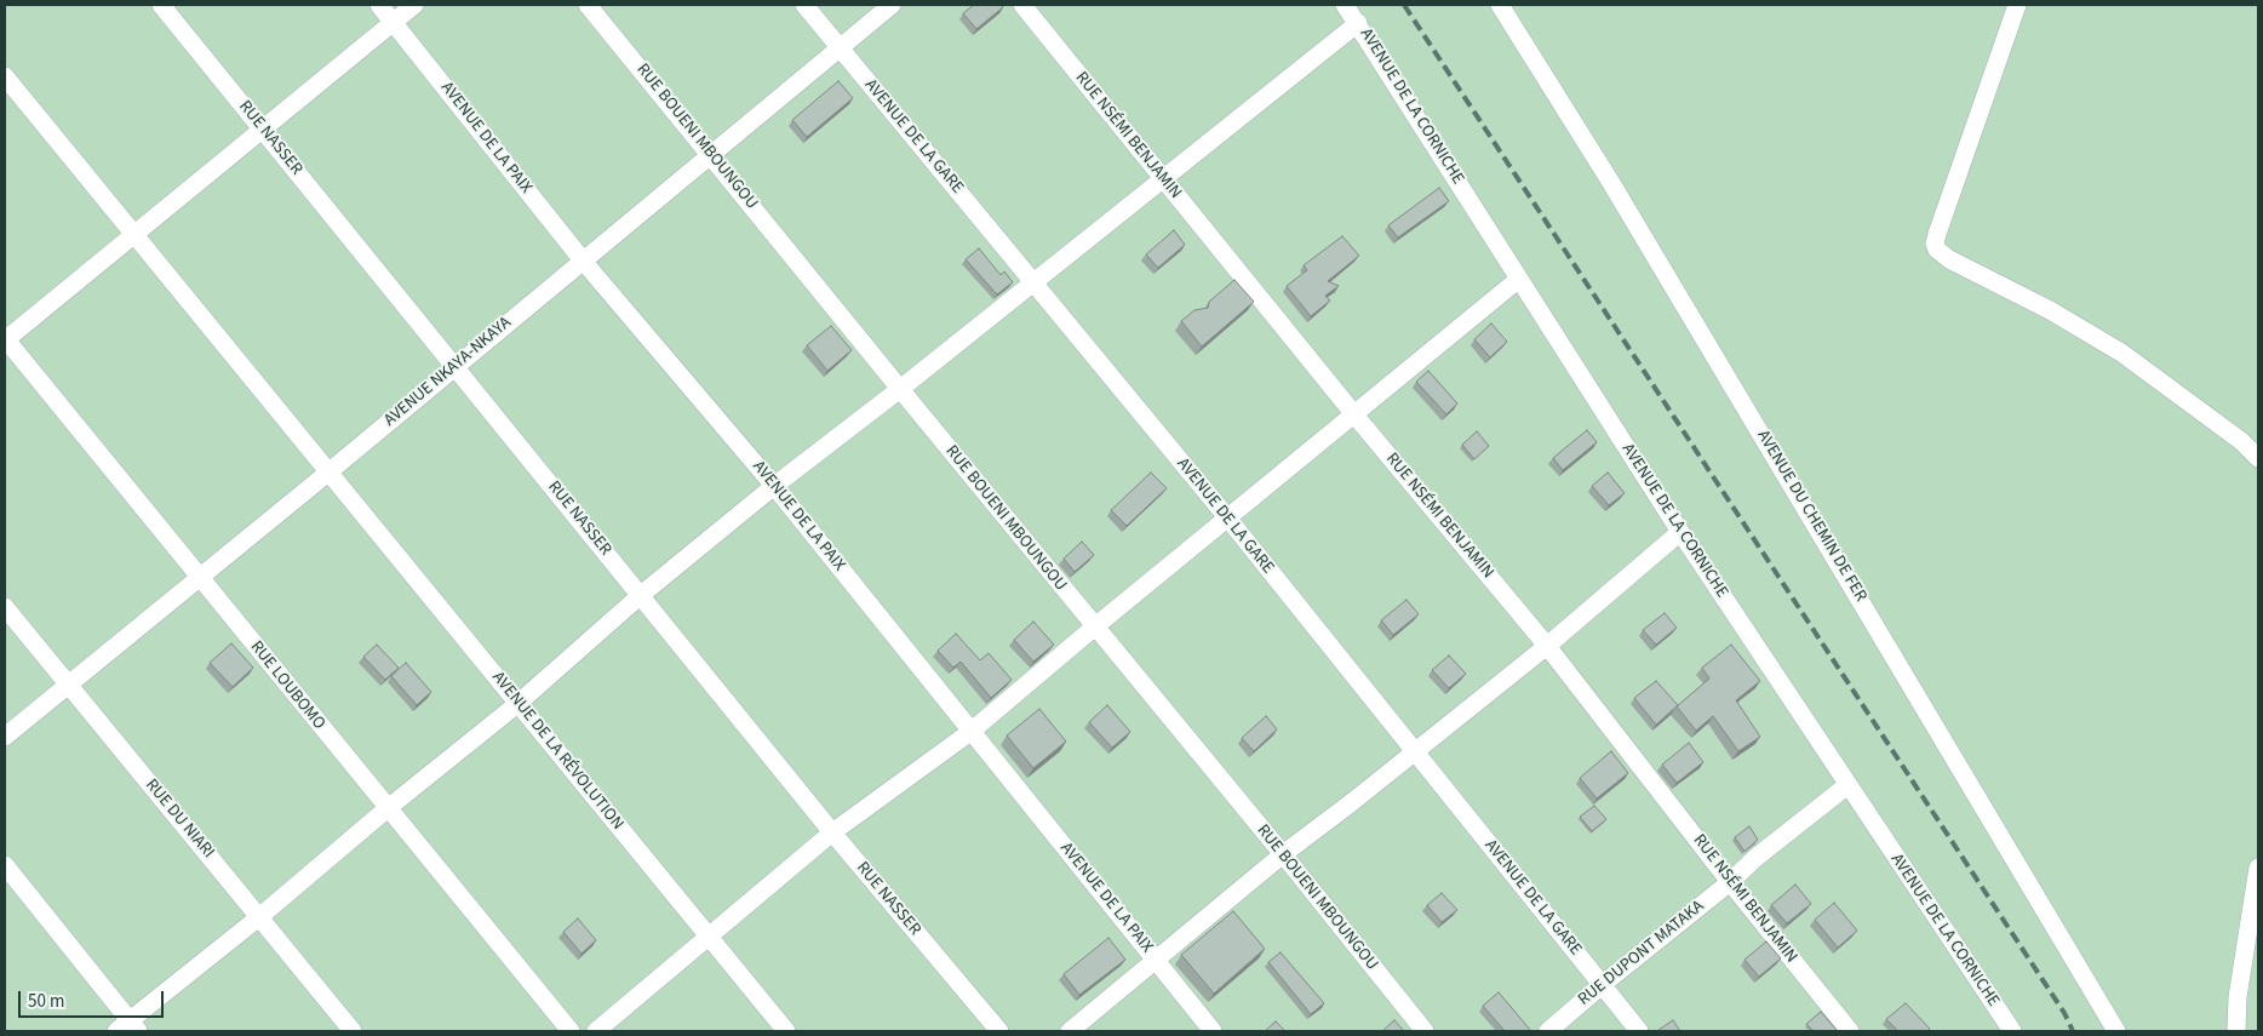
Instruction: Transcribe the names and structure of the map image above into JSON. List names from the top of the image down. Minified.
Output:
{"streets":{"street":["AVENUE DE LA CORNICHE","RUE NSÉMI BENJAMIN","RUE BOUENI MBOUNGOU","AVENUE DE LA GARE","RUE NASSER","AVENUE DE LA PAIX","AVENUE NKAYA-NKAYA","AVENUE DU CHEMIN DE FER","RUE LOUBOMO","AVENUE DE LA RÉVOLUTION","RUE DU NIARI","RUE DUPONT MATAKA"]},"crossings":[["AVENUE DE LA CORNICHE","RUE DUPONT MATAKA"],["RUE NSÉMI BENJAMIN","RUE DUPONT MATAKA"],["RUE BOUENI MBOUNGOU","AVENUE NKAYA-NKAYA"],["AVENUE DE LA GARE","AVENUE NKAYA-NKAYA"],["AVENUE DE LA GARE","RUE DUPONT MATAKA"],["RUE NASSER","AVENUE NKAYA-NKAYA"],["AVENUE DE LA PAIX","AVENUE NKAYA-NKAYA"],["AVENUE NKAYA-NKAYA","RUE LOUBOMO"],["AVENUE NKAYA-NKAYA","AVENUE DE LA RÉVOLUTION"],["AVENUE NKAYA-NKAYA","RUE DU NIARI"]],"scale_bar":"50 m"}
